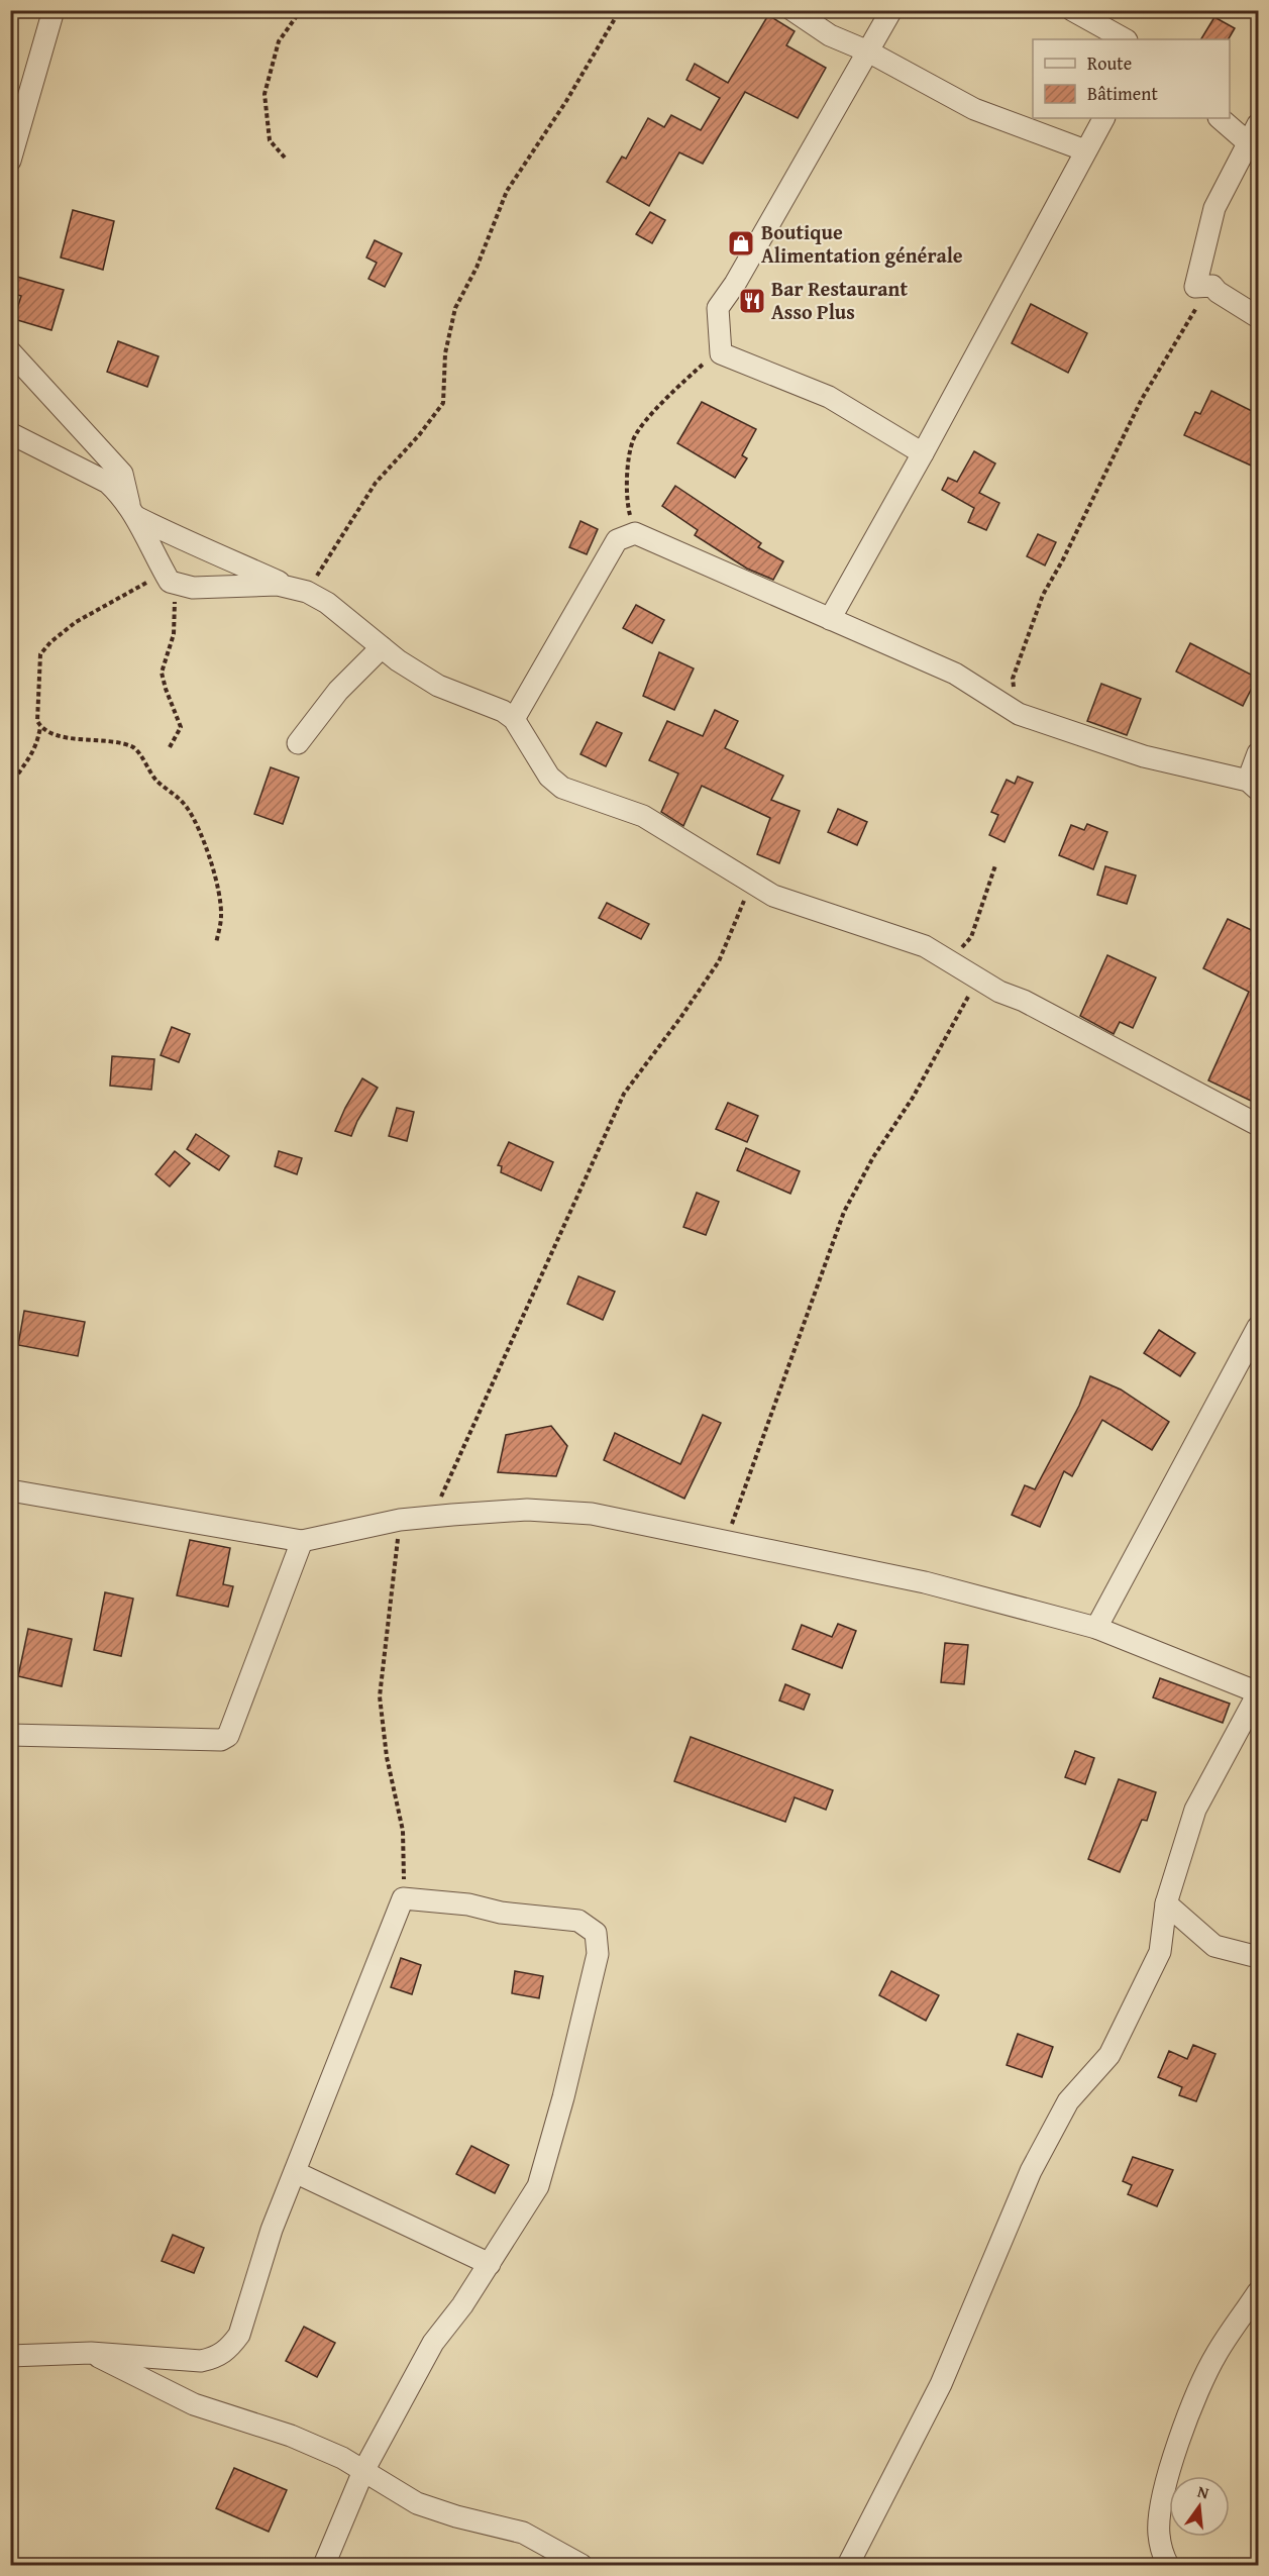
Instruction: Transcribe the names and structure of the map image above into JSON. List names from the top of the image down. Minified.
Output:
{"places":{"shop":["Boutique Alimentation générale"],"restaurant":["Bar Restaurant Asso Plus"]},"legend":["Route","Bâtiment"],"north":"top"}
